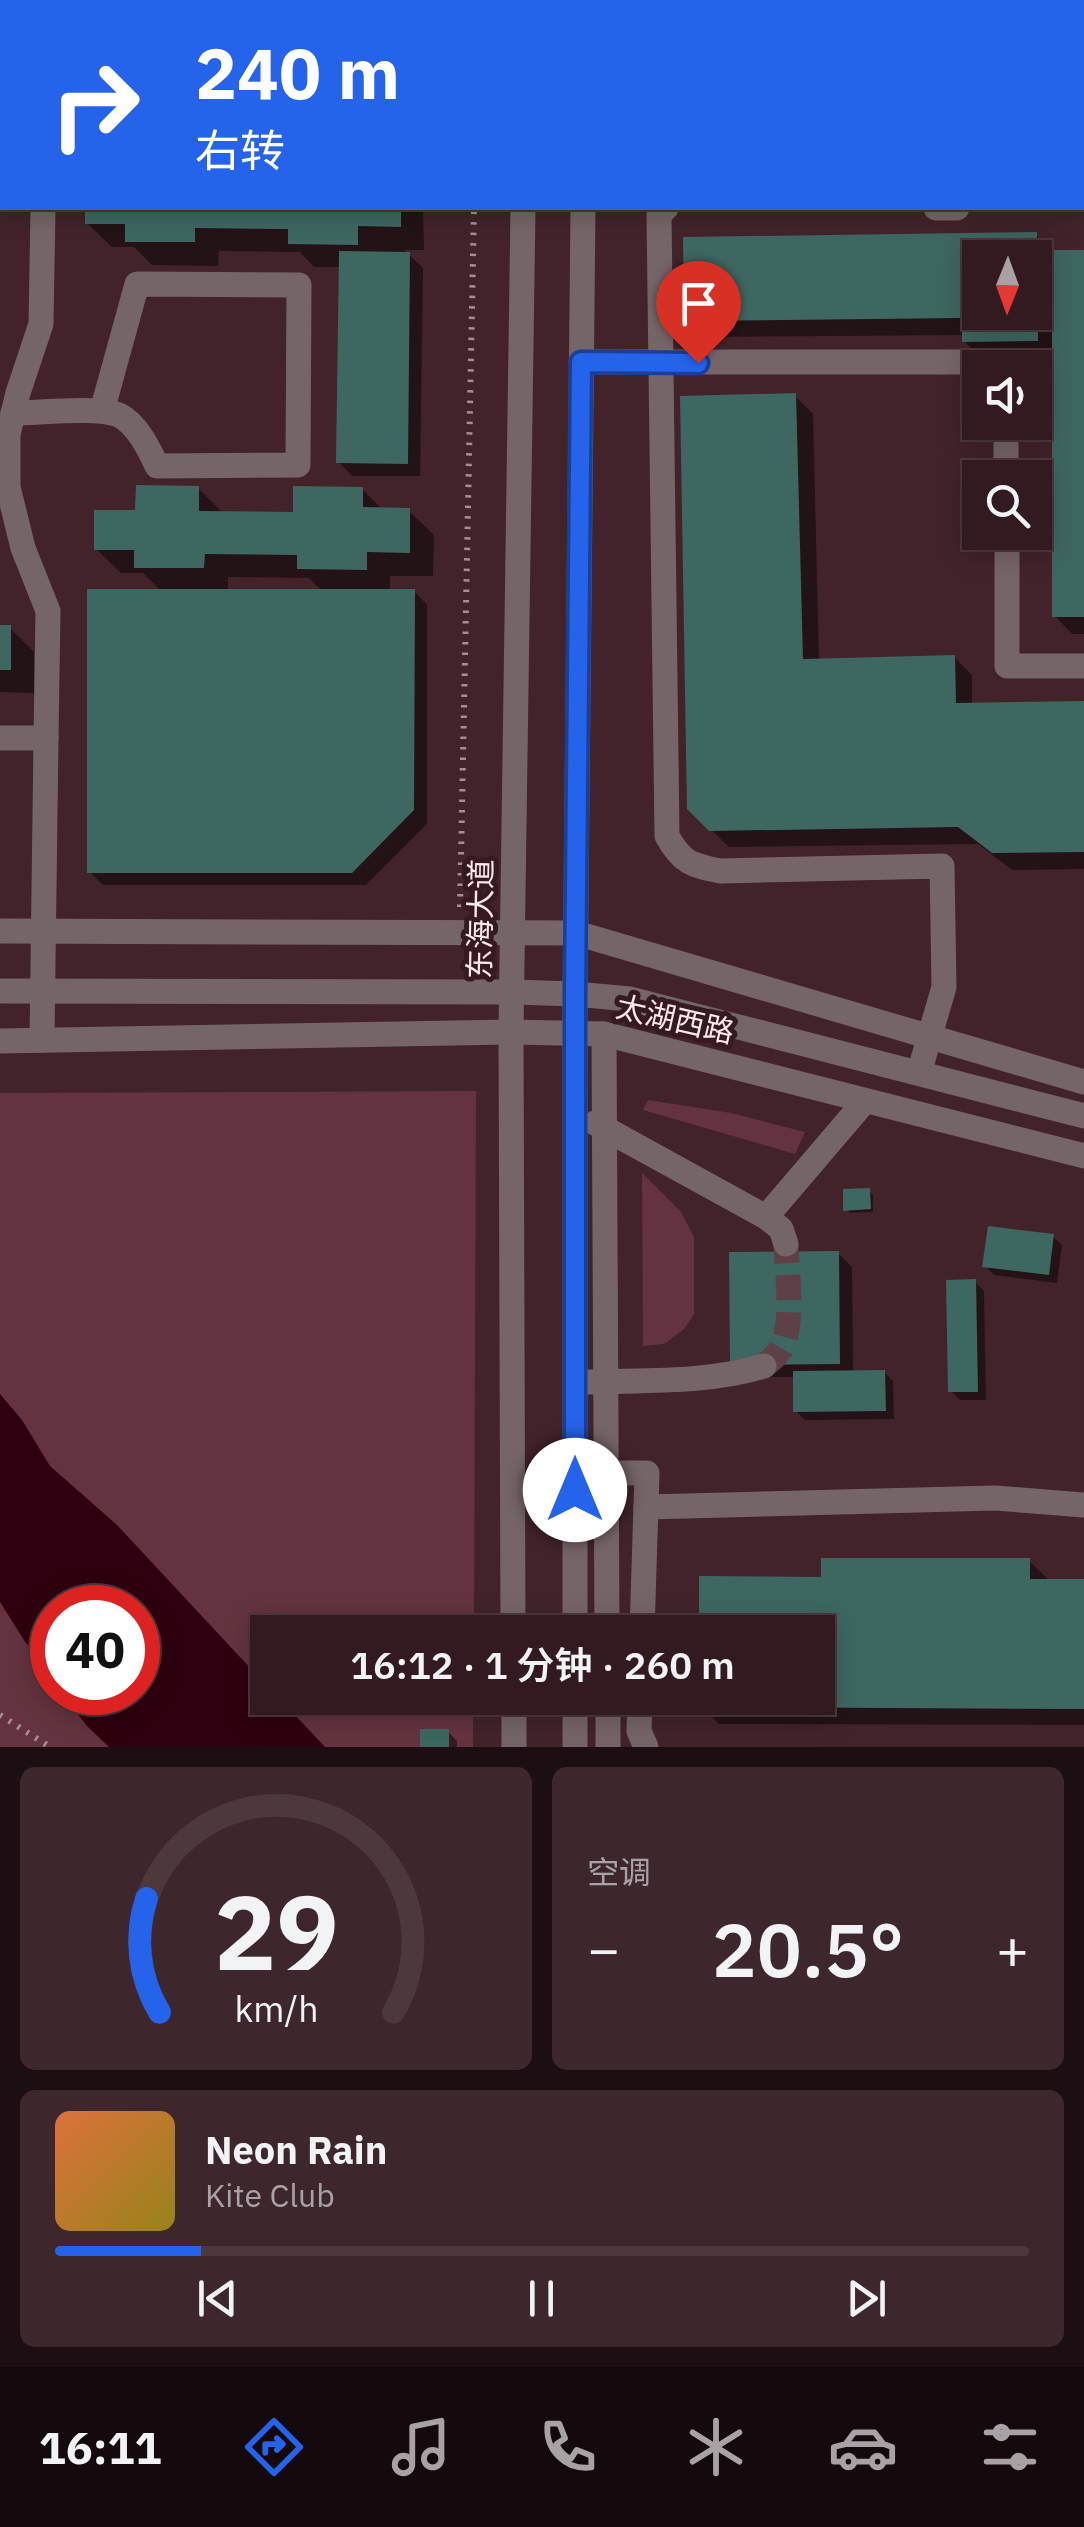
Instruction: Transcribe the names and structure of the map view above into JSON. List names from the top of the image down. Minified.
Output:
{"streets":{"street":["东海大道","太湖西路"]},"crossings":[["东海大道","太湖西路"]],"north":"bottom","page":{"turn":["240 m","右转"],"limit":"40","trip":"16:12 · 1 分钟 · 260 m","tile":"空调","heat":["−","20.5°","+"],"song":["Neon Rain","Kite Club"],"tabs":"16:11","gauge":["29","km/h"]}}
